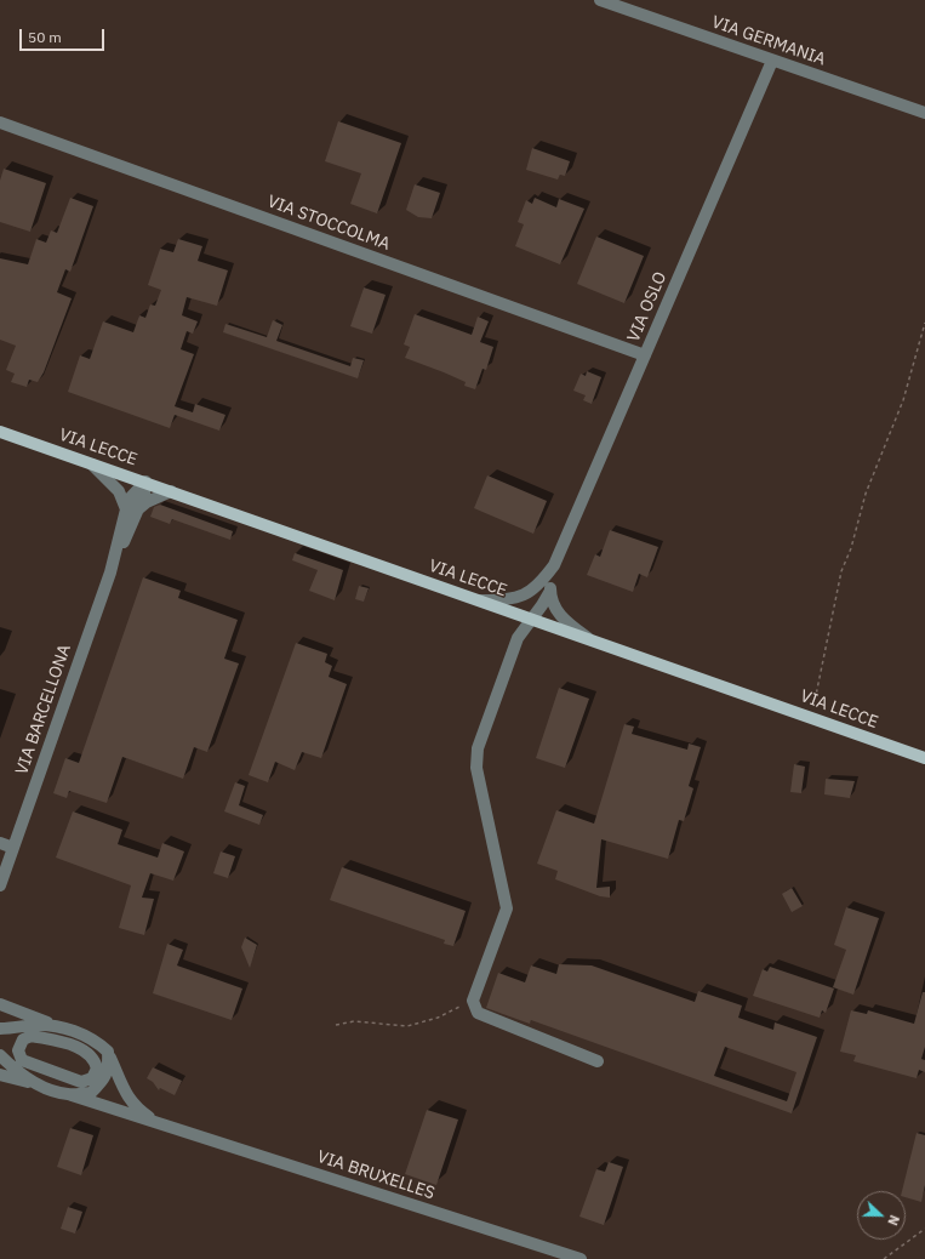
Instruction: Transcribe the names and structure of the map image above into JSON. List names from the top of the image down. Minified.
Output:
{"streets":{"main road":["VIA LECCE"],"street":["VIA GERMANIA","VIA STOCCOLMA","VIA OSLO","VIA BARCELLONA","VIA BRUXELLES"]},"crossings":[["VIA GERMANIA","VIA OSLO"],["VIA STOCCOLMA","VIA OSLO"],["VIA LECCE","VIA BARCELLONA"]],"scale_bar":"50 m","north":"right"}
